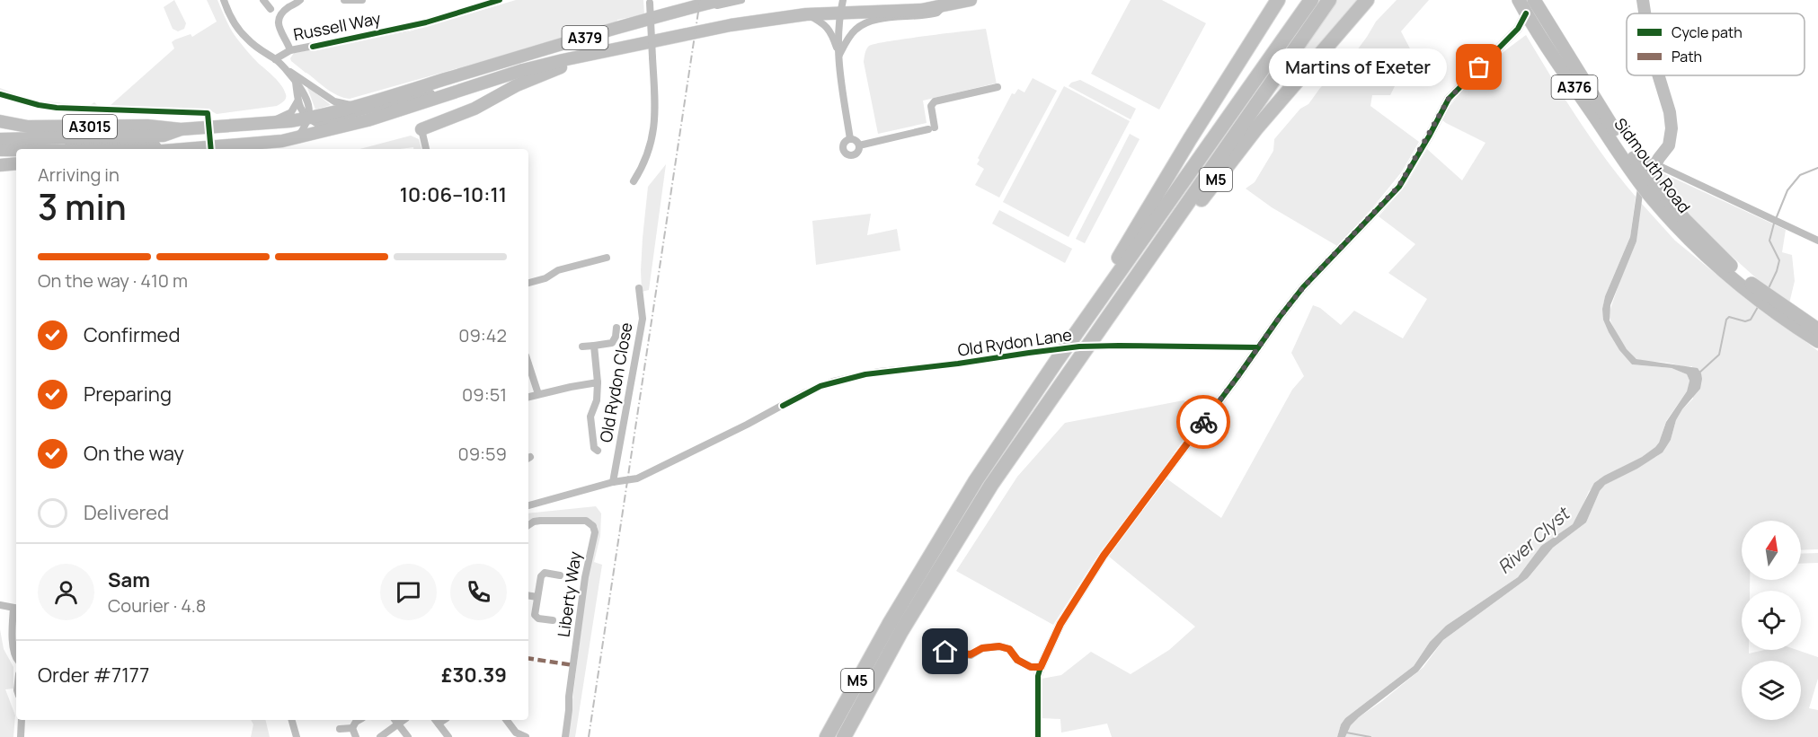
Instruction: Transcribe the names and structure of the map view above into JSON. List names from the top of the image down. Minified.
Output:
{"streets":{"highway":["A376","Sidmouth Road","M5"],"main road":["A379","A3015"],"street":["Russell Way","Old Rydon Lane","Old Rydon Close","Liberty Way"]},"crossings":[["A379","A3015"],["Old Rydon Lane","Old Rydon Close"]],"water":["River Clyst"],"places":["Martins of Exeter"],"legend":["Cycle path","Path"],"north":"top","page":{"bubble":"Martins of Exeter","heading":["3 min","Arriving in","10:06–10:11"],"panel":["Sam","Courier · 4.8","Order #7177","£30.39"],"bar":"On the way · 410 m","list":[["Confirmed","09:42"],["Preparing","09:51"],["On the way","09:59"],"Delivered"]}}
